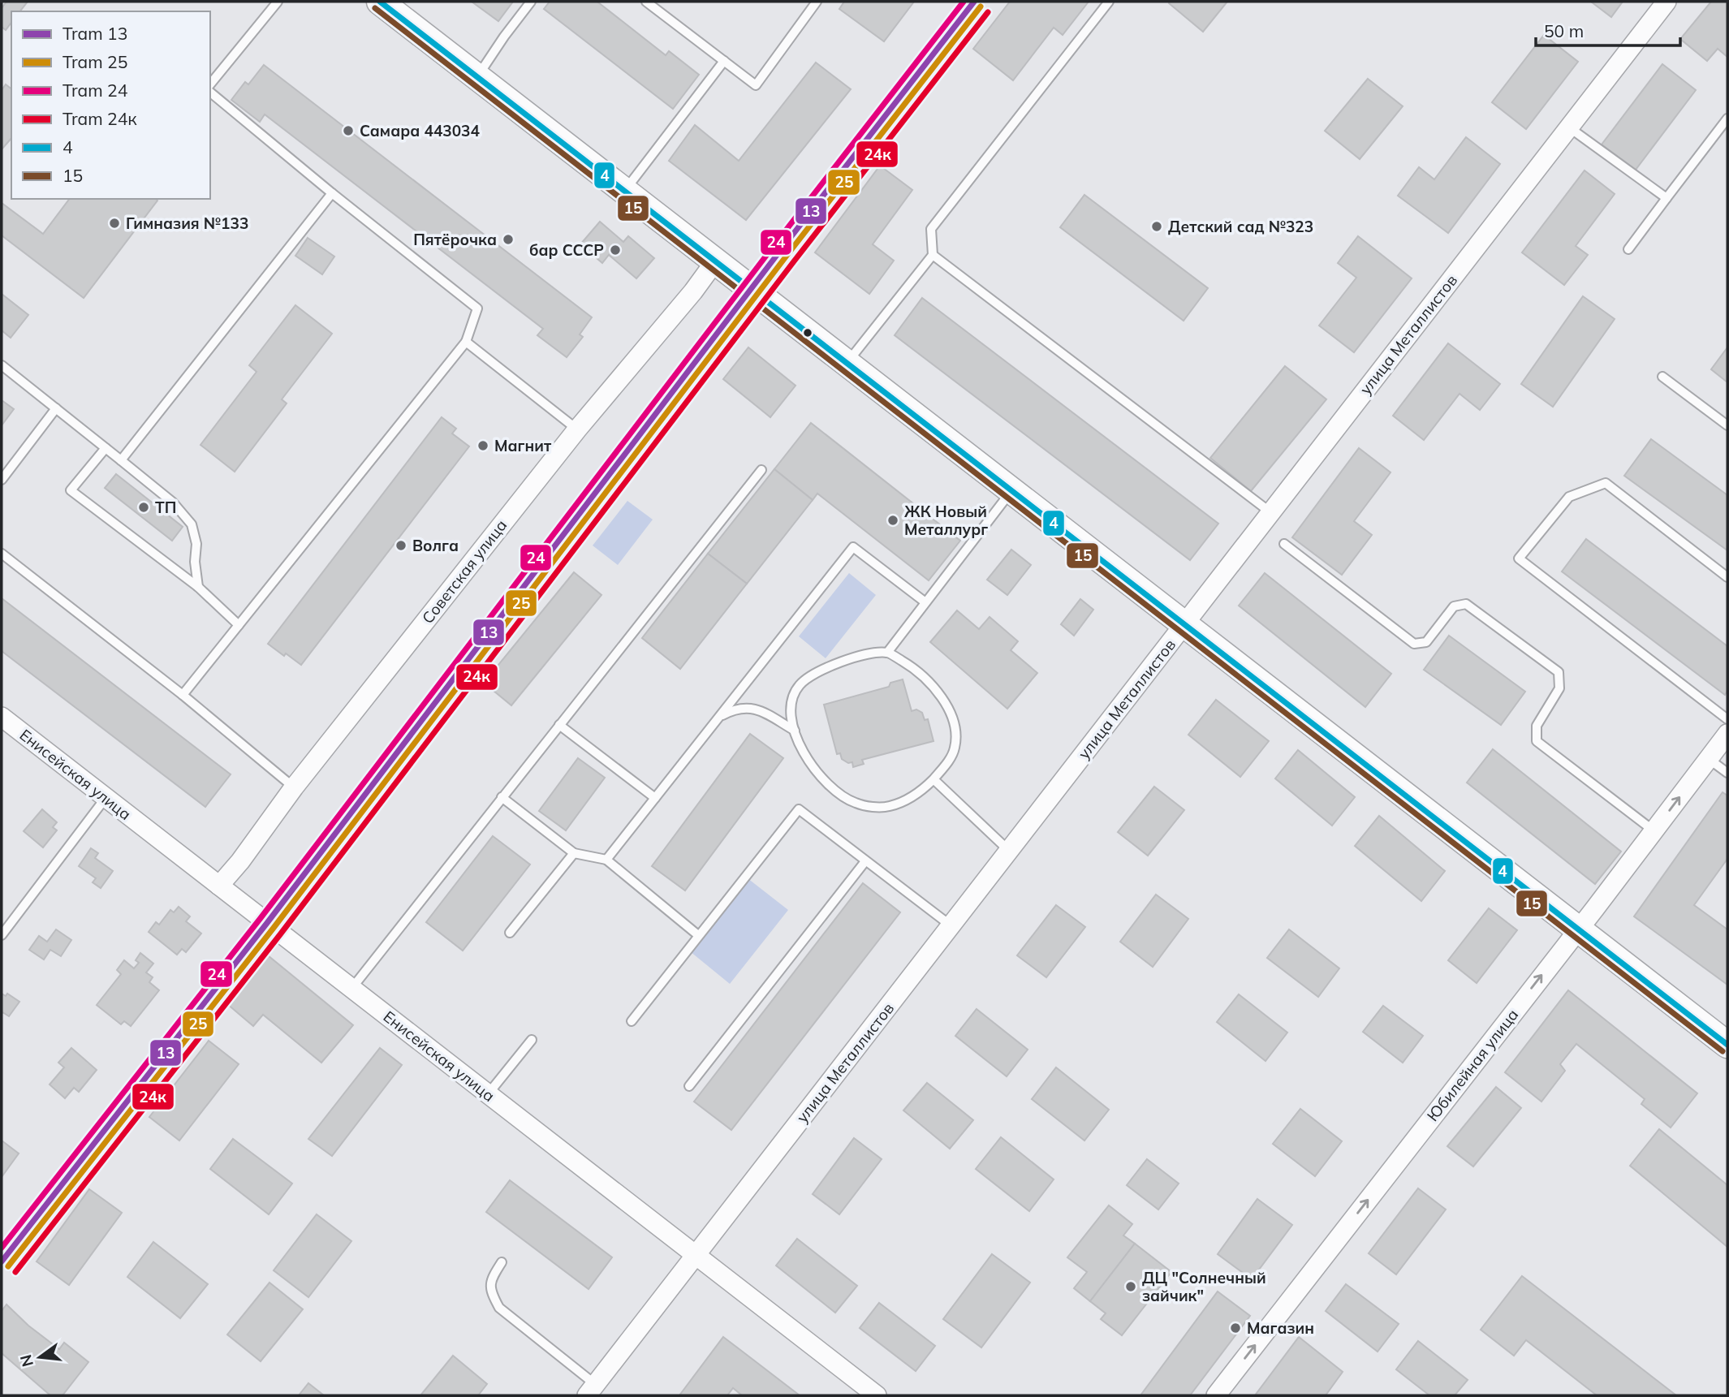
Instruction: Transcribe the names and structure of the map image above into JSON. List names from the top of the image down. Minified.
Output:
{"streets":{"street":["улица Металлистов","Советская улица","Енисейская улица","Юбилейная улица"]},"crossings":[["улица Металлистов","Енисейская улица"],["Советская улица","Енисейская улица"]],"one_way":["Юбилейная улица"],"places":["Самара 443034","Гимназия №133","Детский сад №323","Пятёрочка","бар СССР","Магнит","ТП","ЖК Новый Металлург","Волга","ДЦ \"Солнечный зайчик\"","Магазин"],"lines":["tram line 13","tram line 24","transit line 4","tram line 25","transit line 15","tram line 24к"],"legend":["Tram 13","Tram 25","Tram 24","Tram 24к","4","15"],"scale_bar":"50 m","north":"left"}
